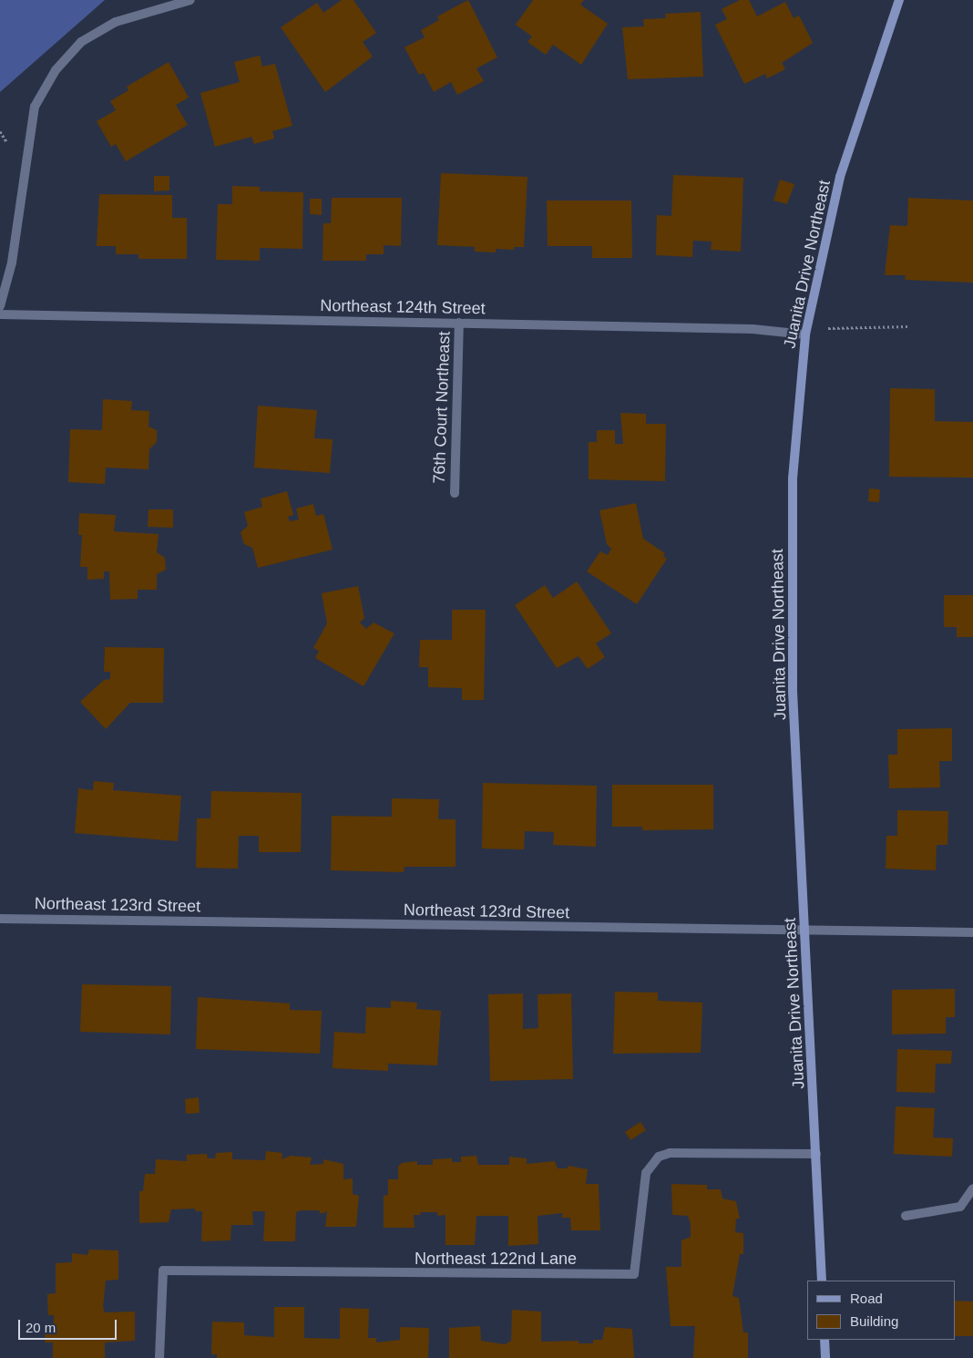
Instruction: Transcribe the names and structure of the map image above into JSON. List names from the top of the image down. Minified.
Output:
{"streets":{"main road":["Juanita Drive Northeast"],"street":["Northeast 124th Street","76th Court Northeast","Northeast 123rd Street","Northeast 122nd Lane"]},"crossings":[["Juanita Drive Northeast","Northeast 124th Street"],["Juanita Drive Northeast","Northeast 123rd Street"],["Juanita Drive Northeast","Northeast 122nd Lane"],["Northeast 124th Street","76th Court Northeast"]],"legend":["Road","Building"],"scale_bar":"20 m"}
